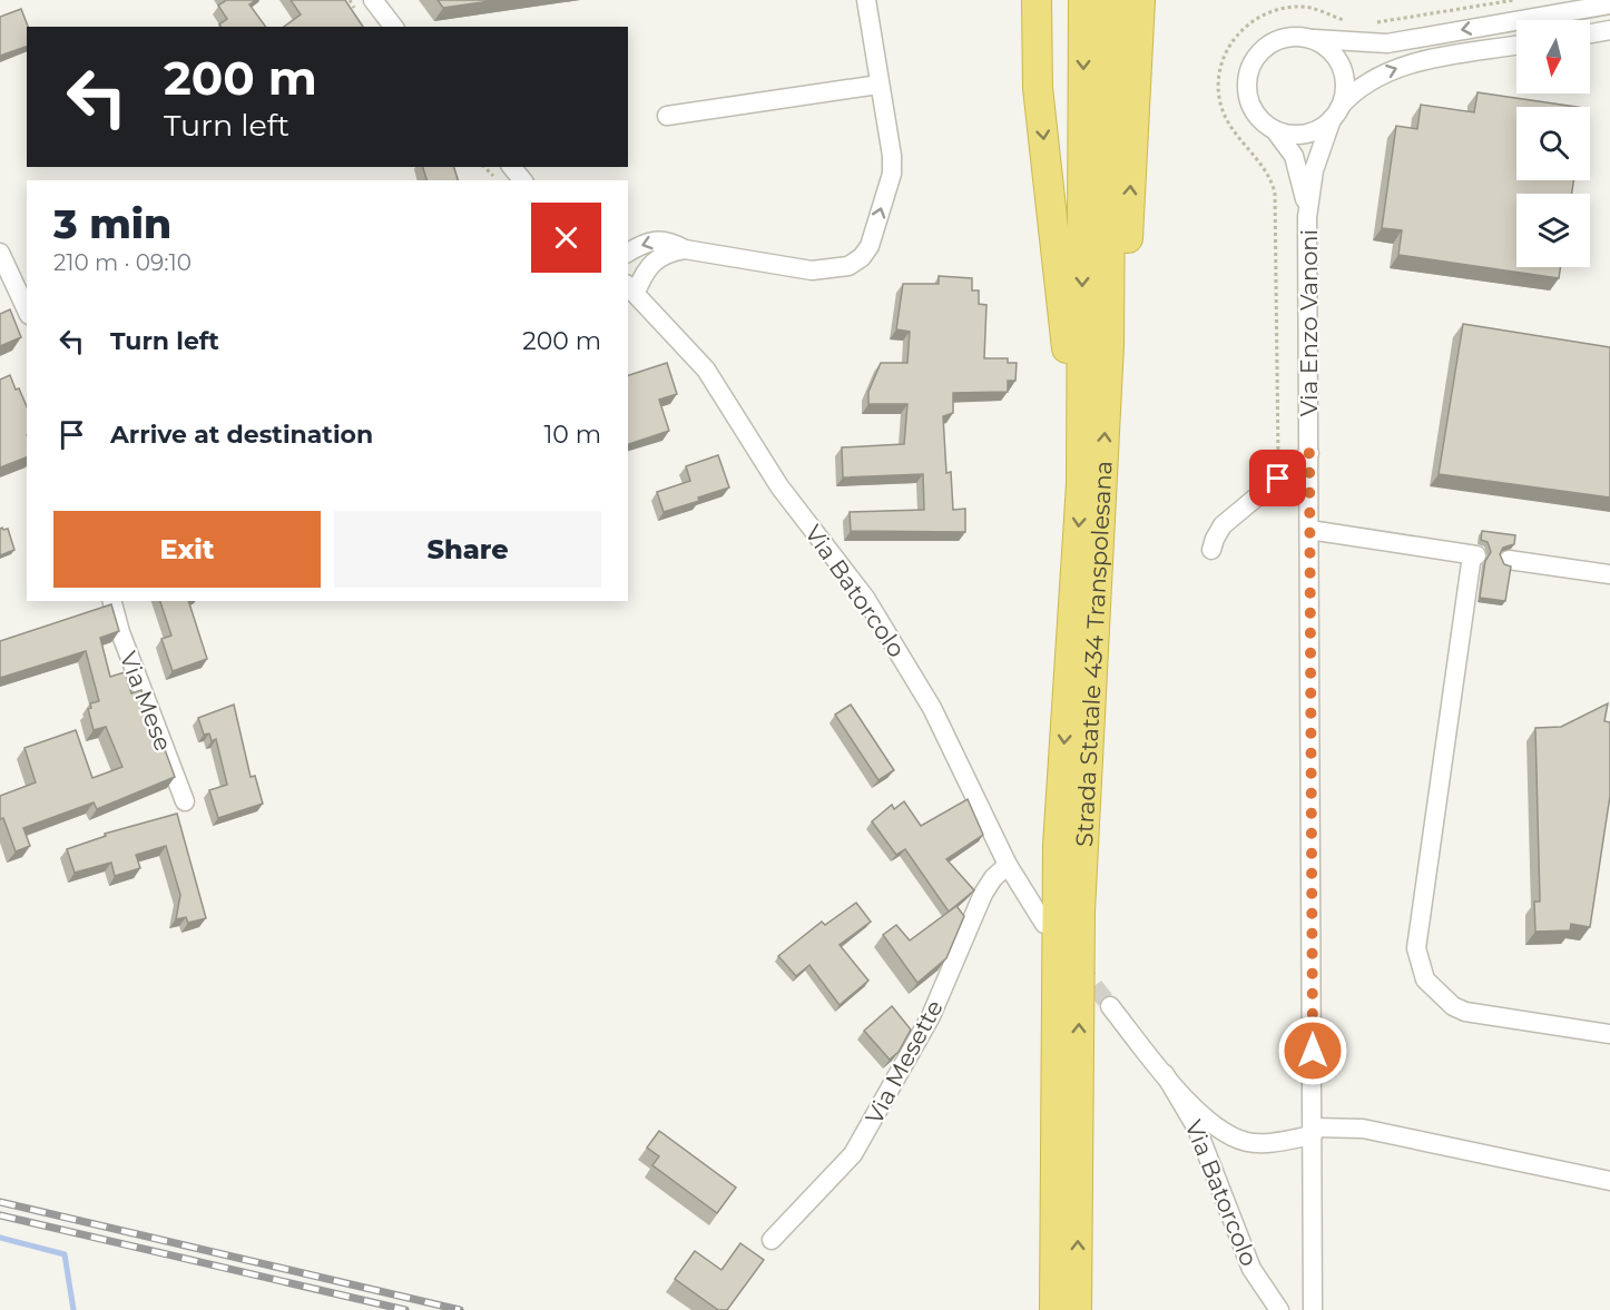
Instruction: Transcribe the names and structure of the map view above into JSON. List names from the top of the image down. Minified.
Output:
{"streets":{"highway":["Strada Statale 434 Transpolesana"],"street":["Via Enzo Vanoni","Via Batorcolo","Via Mese","Via Mesette"]},"crossings":[["Via Enzo Vanoni","Via Batorcolo"],["Via Batorcolo","Via Mesette"]],"north":"bottom","page":{"turn":["200 m","Turn left"],"heading":["3 min","210 m · 09:10"],"list":[{"name":"Turn left","value":"200 m"},{"name":"Arrive at destination","value":"10 m"}],"buttons":["Exit","Share"]}}
